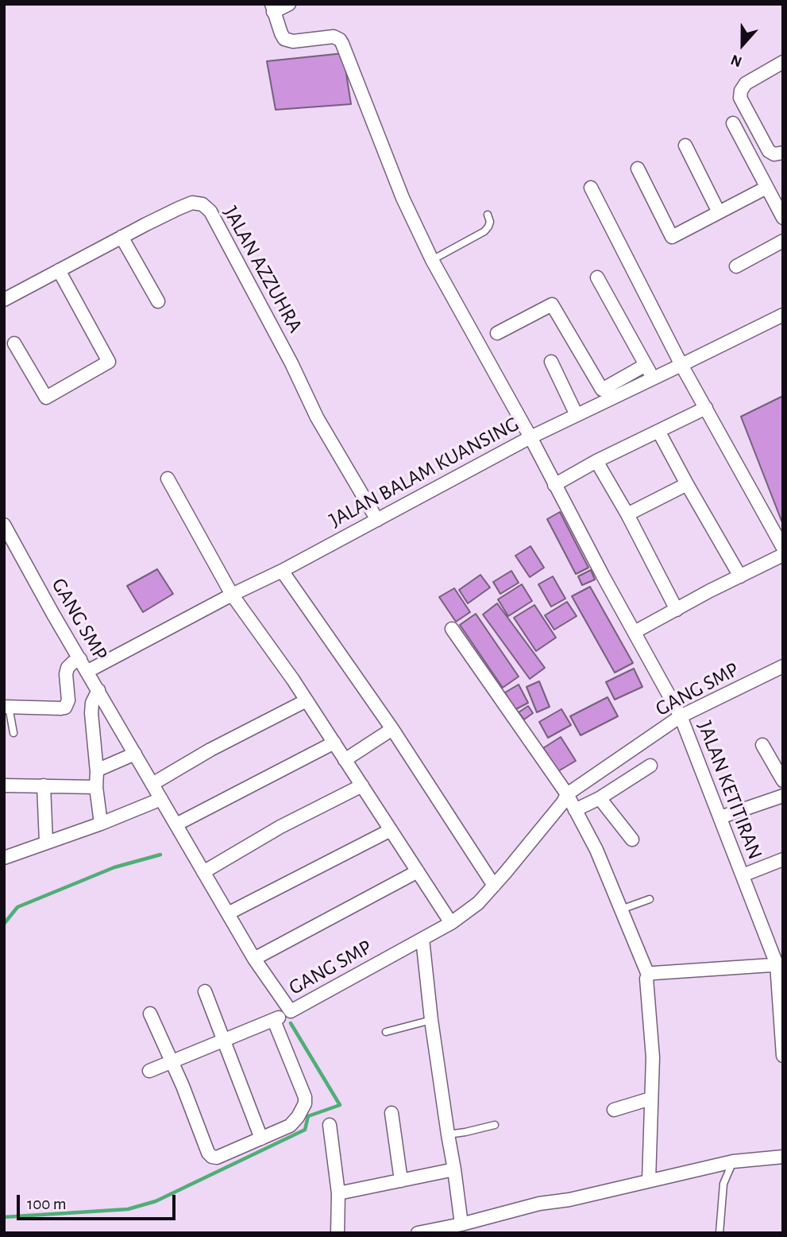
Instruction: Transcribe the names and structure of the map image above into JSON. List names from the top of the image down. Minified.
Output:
{"streets":{"street":["JALAN AZZUHRA","JALAN BALAM KUANSING","GANG SMP","JALAN KETITIRAN"]},"crossings":[["JALAN AZZUHRA","JALAN BALAM KUANSING"],["JALAN BALAM KUANSING","GANG SMP"],["JALAN BALAM KUANSING","JALAN KETITIRAN"],["GANG SMP","JALAN KETITIRAN"]],"scale_bar":"100 m","north":"bottom"}
